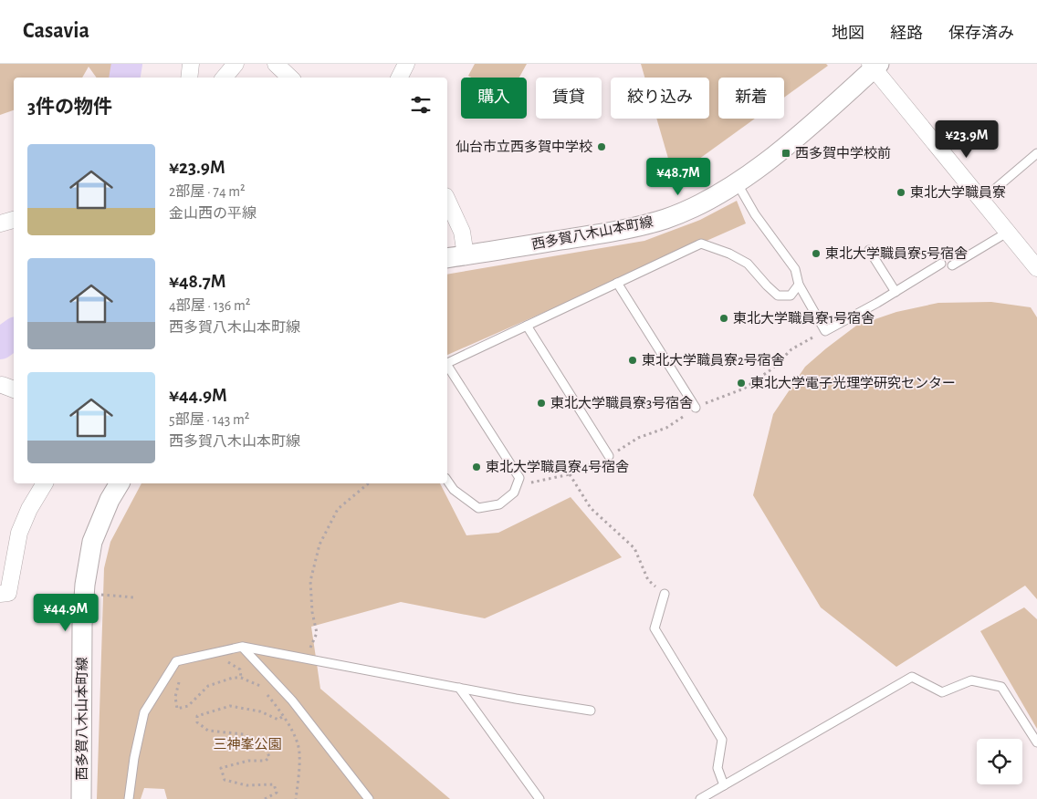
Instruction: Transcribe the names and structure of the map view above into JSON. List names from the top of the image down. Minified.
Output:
{"streets":{"street":["西多賀八木山本町線"]},"parks":["三神峯公園"],"places":{"other":["仙台市立西多賀中学校","東北大学職員寮","東北大学職員寮5号宿舎","東北大学職員寮1号宿舎","東北大学職員寮2号宿舎","東北大学電子光理学研究センター","東北大学職員寮3号宿舎","東北大学職員寮4号宿舎"],"transit":["西多賀中学校前"]},"page":{"header":"Casavia","nav":["地図","経路","保存済み"],"chip":["購入","賃貸","絞り込み","新着"],"heading":"3件の物件","price":["¥23.9M","¥48.7M","¥44.9M"],"list":[{"name":"¥23.9M","note":"2部屋 · 74 m² · 金山西の平線"},{"name":"¥48.7M","note":"4部屋 · 136 m² · 西多賀八木山本町線"},{"name":"¥44.9M","note":"5部屋 · 143 m² · 西多賀八木山本町線"}]}}
